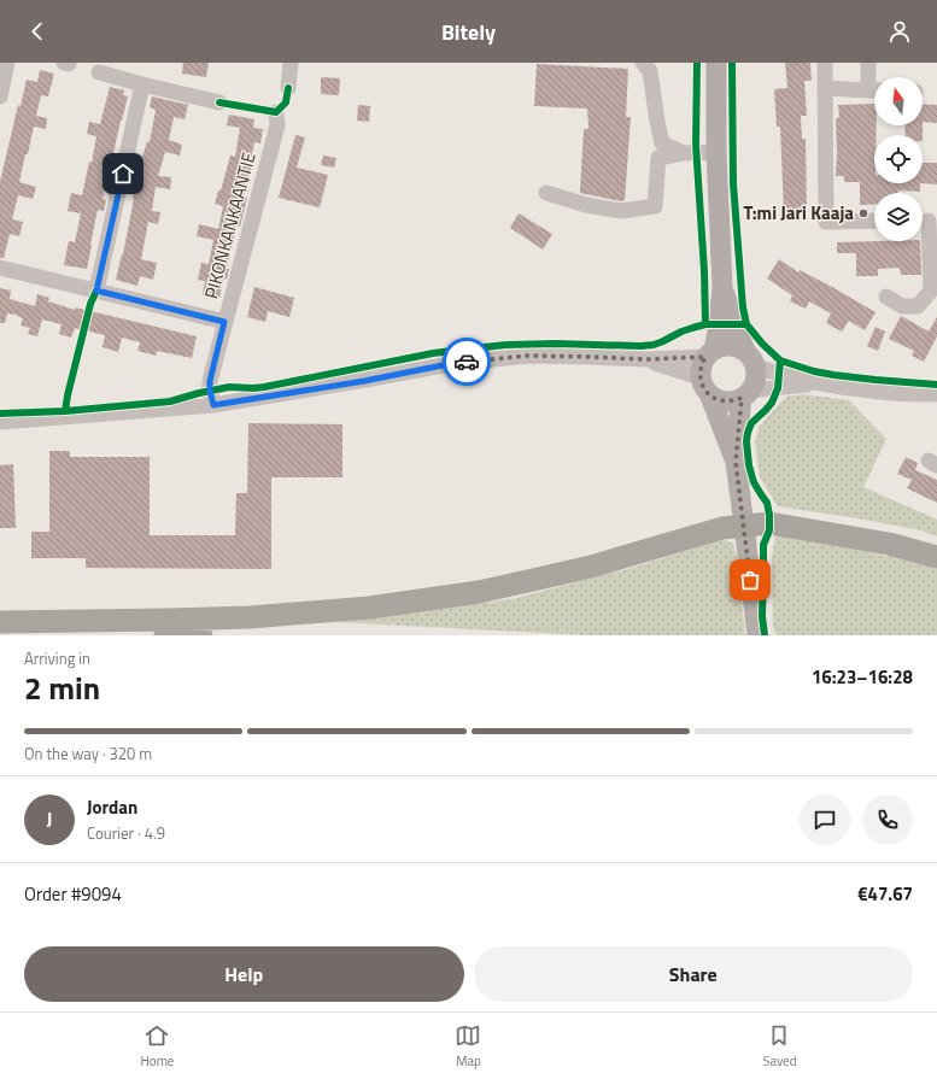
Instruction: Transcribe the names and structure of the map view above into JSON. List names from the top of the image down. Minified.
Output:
{"streets":{"street":["PIKONKANKAANTIE"]},"places":["T:mi Jari Kaaja"],"north":"top","page":{"header":"Bitely","heading":["2 min","Arriving in","16:23–16:28"],"panel":["Jordan","Courier · 4.9","Order #9094","€47.67"],"bar":"On the way · 320 m","round":"J","buttons":["Help","Share"],"tabs":["Home","Map","Saved"]}}
